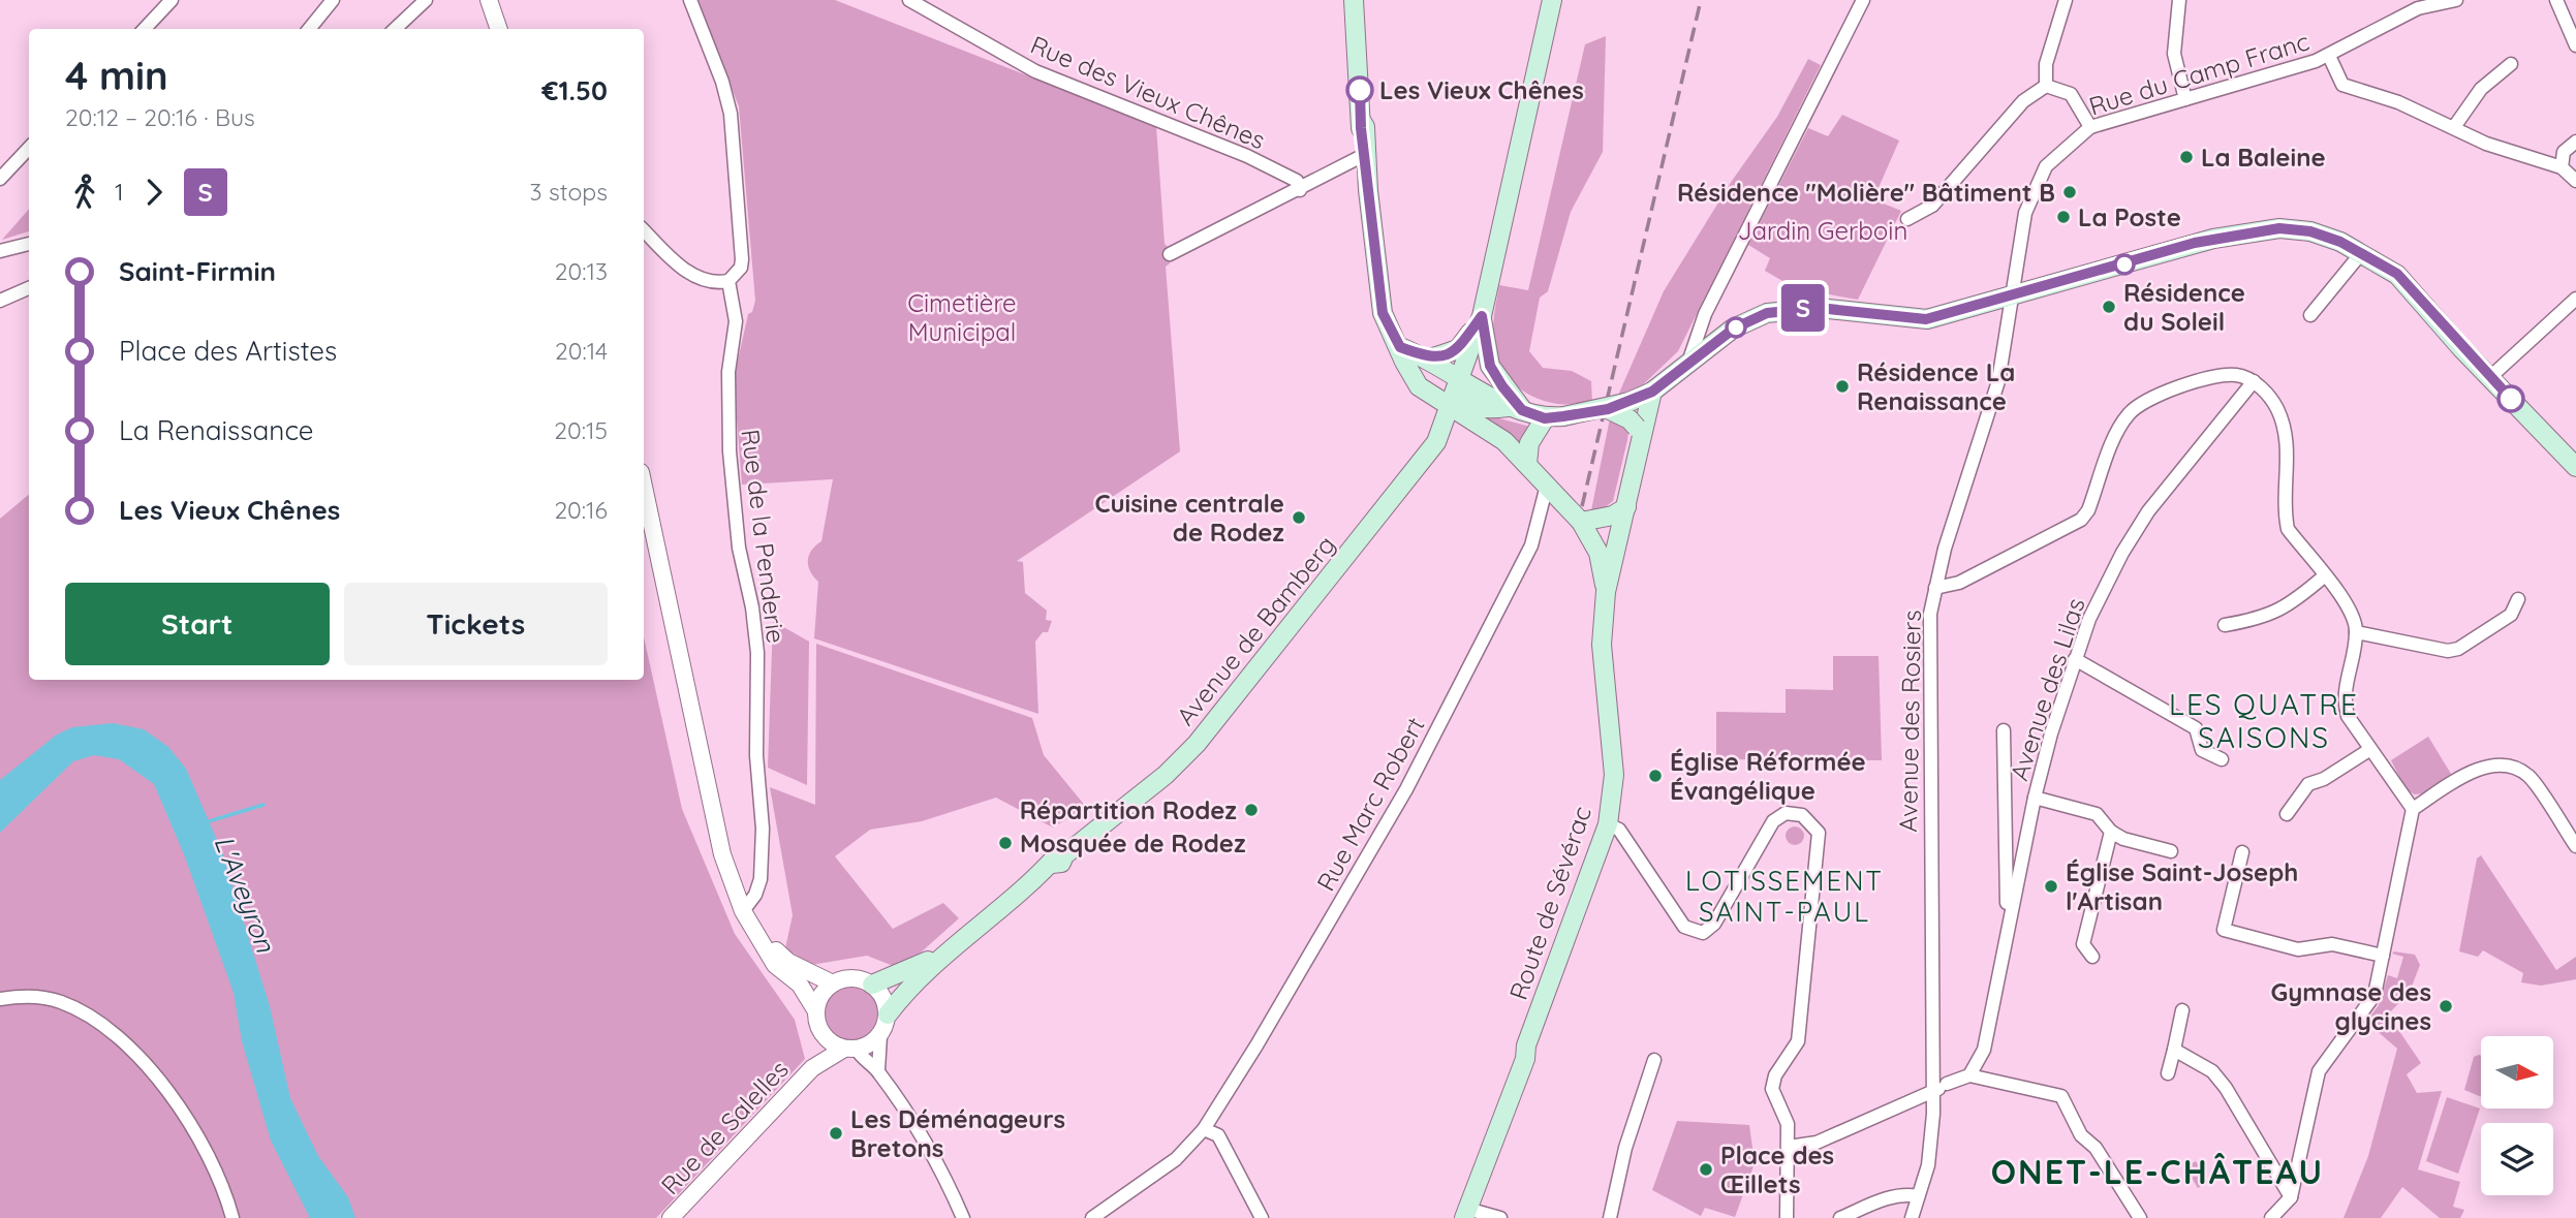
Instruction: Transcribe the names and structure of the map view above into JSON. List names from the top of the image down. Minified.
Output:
{"streets":{"main road":["Avenue de Bamberg","Route de Sévérac"],"street":["Rue du Camp Franc","Rue des Vieux Chênes","Rue de la Penderie","Avenue des Lilas","Avenue des Rosiers","Rue Marc Robert","Rue de Salelles"]},"crossings":[["Rue du Camp Franc","Avenue des Rosiers"],["Avenue de Bamberg","Rue de Salelles"],["Rue Marc Robert","Route de Sévérac"]],"districts":["LES QUATRE SAISONS","LOTISSEMENT SAINT-PAUL","ONET-LE-CHÂTEAU"],"water":["L'Aveyron"],"parks":["Jardin Gerboin","Cimetière Municipal"],"places":["Les Vieux Chênes","La Baleine","Résidence \"Molière\" Bâtiment B","La Poste","Résidence du Soleil","Résidence La Renaissance","Cuisine centrale de Rodez","Église Réformée Évangélique","Répartition Rodez","Mosquée de Rodez","Église Saint-Joseph l'Artisan","Gymnase des glycines","Les Déménageurs Bretons","Place des Œillets"],"lines":["bus line S"],"north":"right","page":{"on_map":"S","heading":["4 min","20:12 – 20:16 · Bus","€1.50"],"legs":["1","S","3 stops"],"list":[{"name":"Saint-Firmin","value":"20:13"},{"name":"Place des Artistes","value":"20:14"},{"name":"La Renaissance","value":"20:15"},{"name":"Les Vieux Chênes","value":"20:16"}],"buttons":["Start","Tickets"]}}
